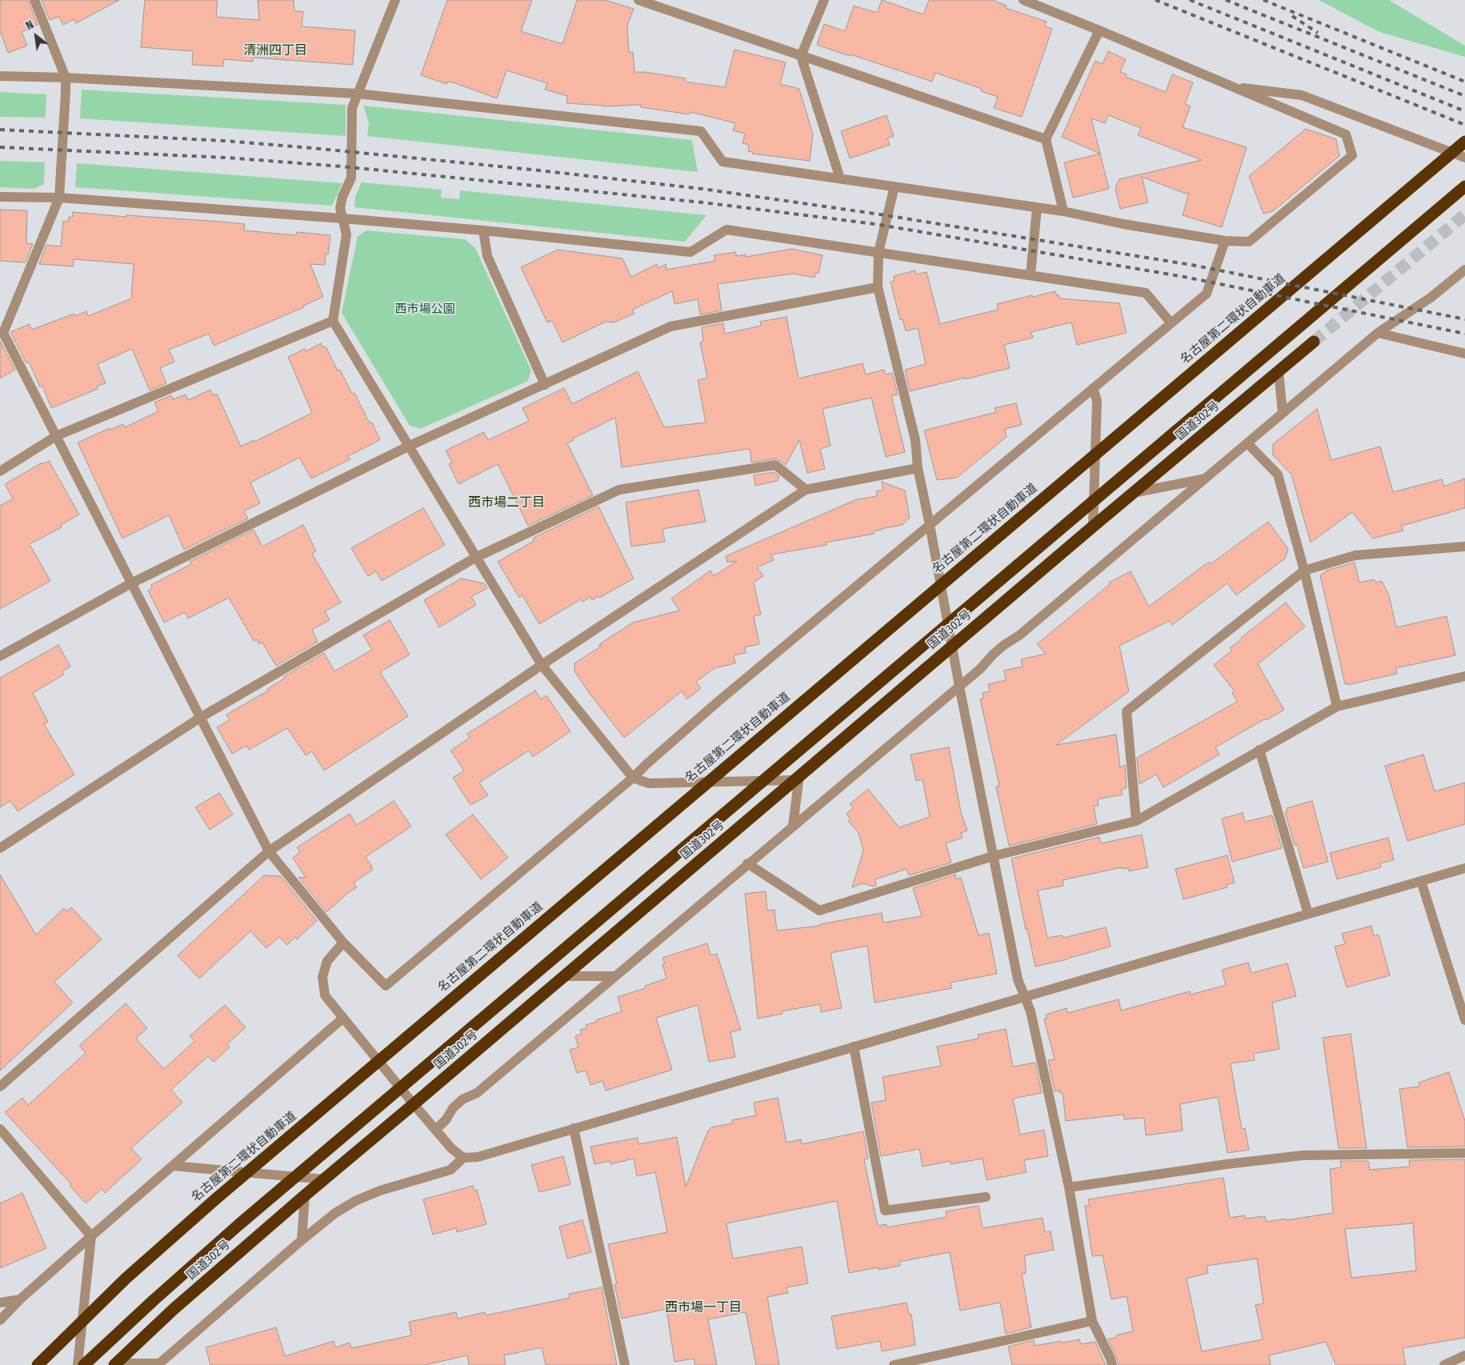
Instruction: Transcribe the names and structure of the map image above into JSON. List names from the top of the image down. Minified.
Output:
{"streets":{"highway":["名古屋第二環状自動車道","国道302号"]},"districts":["清洲四丁目","西市場二丁目","西市場一丁目"],"parks":["西市場公園"],"north":"top left"}
